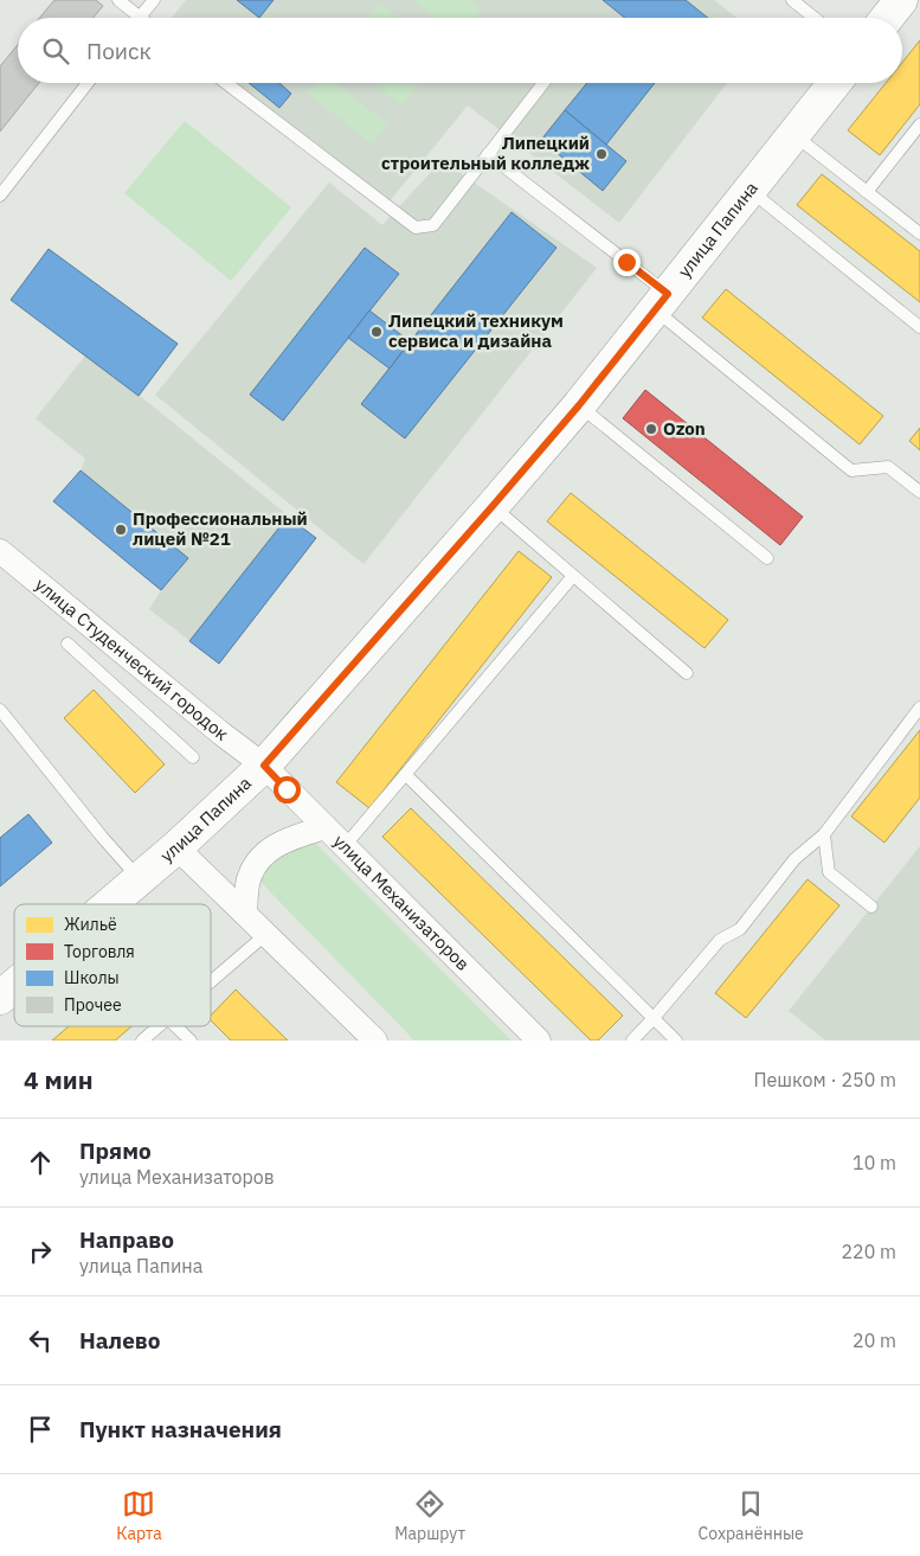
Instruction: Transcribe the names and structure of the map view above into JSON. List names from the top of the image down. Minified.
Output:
{"streets":{"street":["улица Папина","улица Студенческий городок","улица Механизаторов"]},"crossings":[["улица Папина","улица Студенческий городок"],["улица Папина","улица Механизаторов"],["улица Студенческий городок","улица Механизаторов"]],"places":["Липецкий строительный колледж","Липецкий техникум сервиса и дизайна","Ozon","Профессиональный лицей №21"],"legend":["Жильё","Торговля","Школы","Прочее"],"page":{"search":"Поиск","heading":["4 мин","Пешком · 250 m"],"list":[["Прямо","улица Механизаторов","10 m"],["Направо","улица Папина","220 m"],["Налево","20 m"],"Пункт назначения"],"nav":["Карта","Маршрут","Сохранённые"]}}
